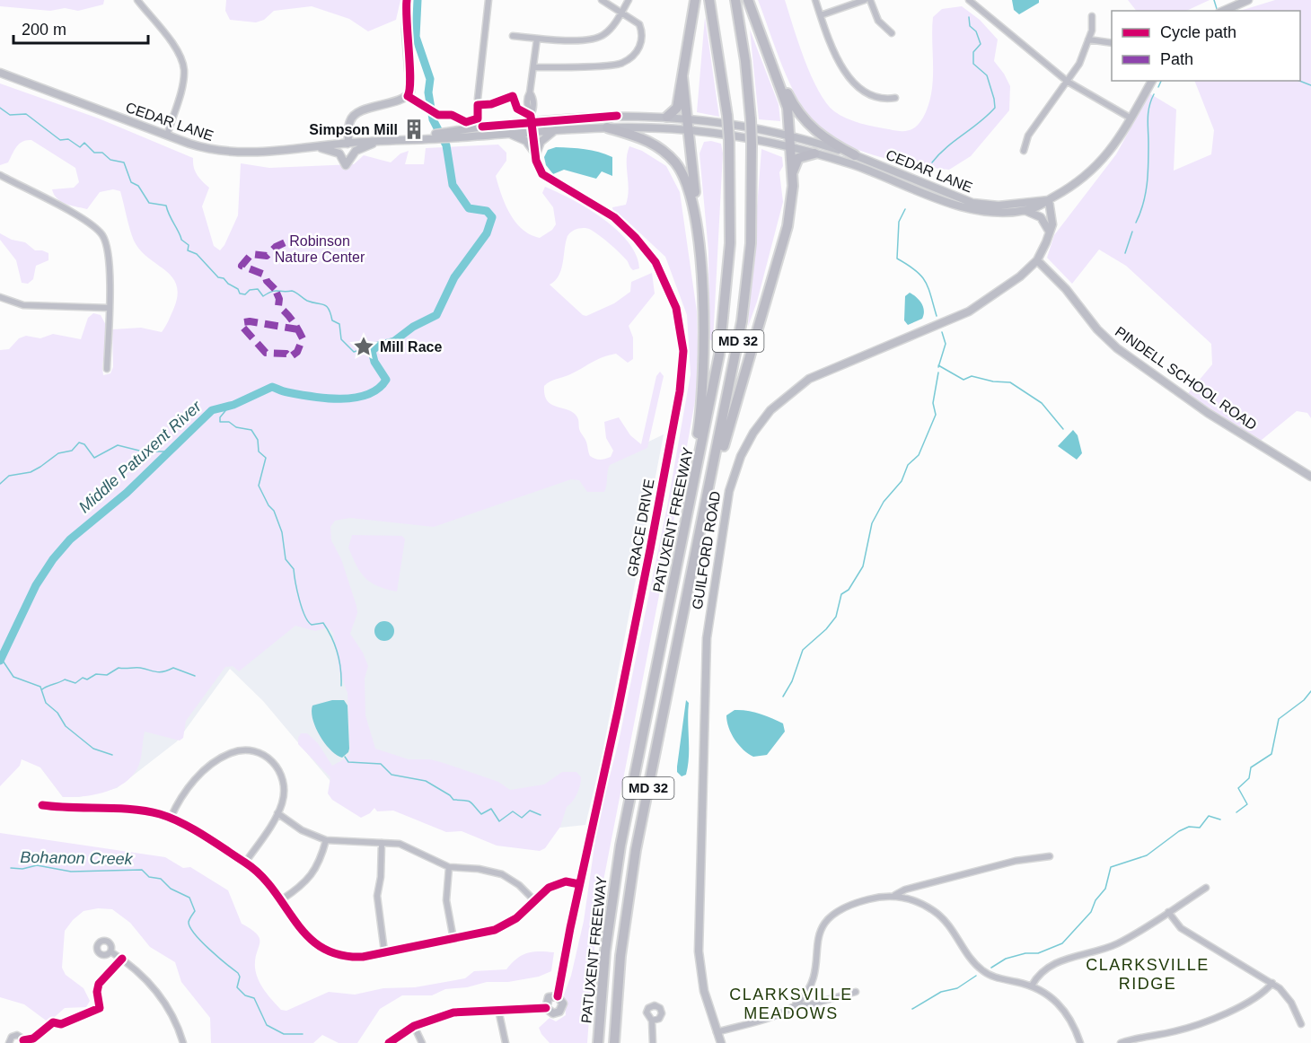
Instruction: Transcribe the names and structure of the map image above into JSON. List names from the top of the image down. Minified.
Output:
{"streets":{"highway":["MD 32","PATUXENT FREEWAY"],"main road":["CEDAR LANE","PINDELL SCHOOL ROAD","GRACE DRIVE","GUILFORD ROAD"]},"crossings":[["CEDAR LANE","GRACE DRIVE"],["CEDAR LANE","GUILFORD ROAD"],["PINDELL SCHOOL ROAD","GUILFORD ROAD"]],"districts":["CLARKSVILLE RIDGE","CLARKSVILLE MEADOWS"],"water":["Middle Patuxent River","Bohanon Creek"],"parks":["Robinson Nature Center"],"places":{"building":["Simpson Mill"],"place":["Mill Race"]},"legend":["Cycle path","Path"],"scale_bar":"200 m"}
